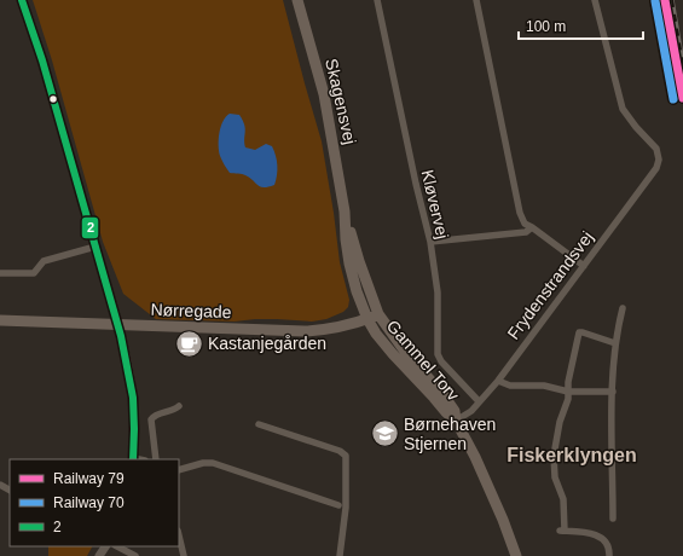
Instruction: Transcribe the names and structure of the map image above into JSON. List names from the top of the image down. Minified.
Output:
{"streets":{"main road":["Skagensvej","Nørregade","Gammel Torv"],"street":["Kløvervej","Frydenstrandsvej"]},"crossings":[["Skagensvej","Nørregade"],["Skagensvej","Gammel Torv"],["Kløvervej","Frydenstrandsvej"],["Frydenstrandsvej","Gammel Torv"],["Nørregade","Gammel Torv"]],"districts":["Fiskerklyngen"],"places":{"cafe":["Kastanjegården"],"school or university":["Børnehaven Stjernen"]},"lines":["rail line 79","transit line 2","rail line 70"],"legend":["Railway 79","Railway 70","2"],"scale_bar":"100 m"}
